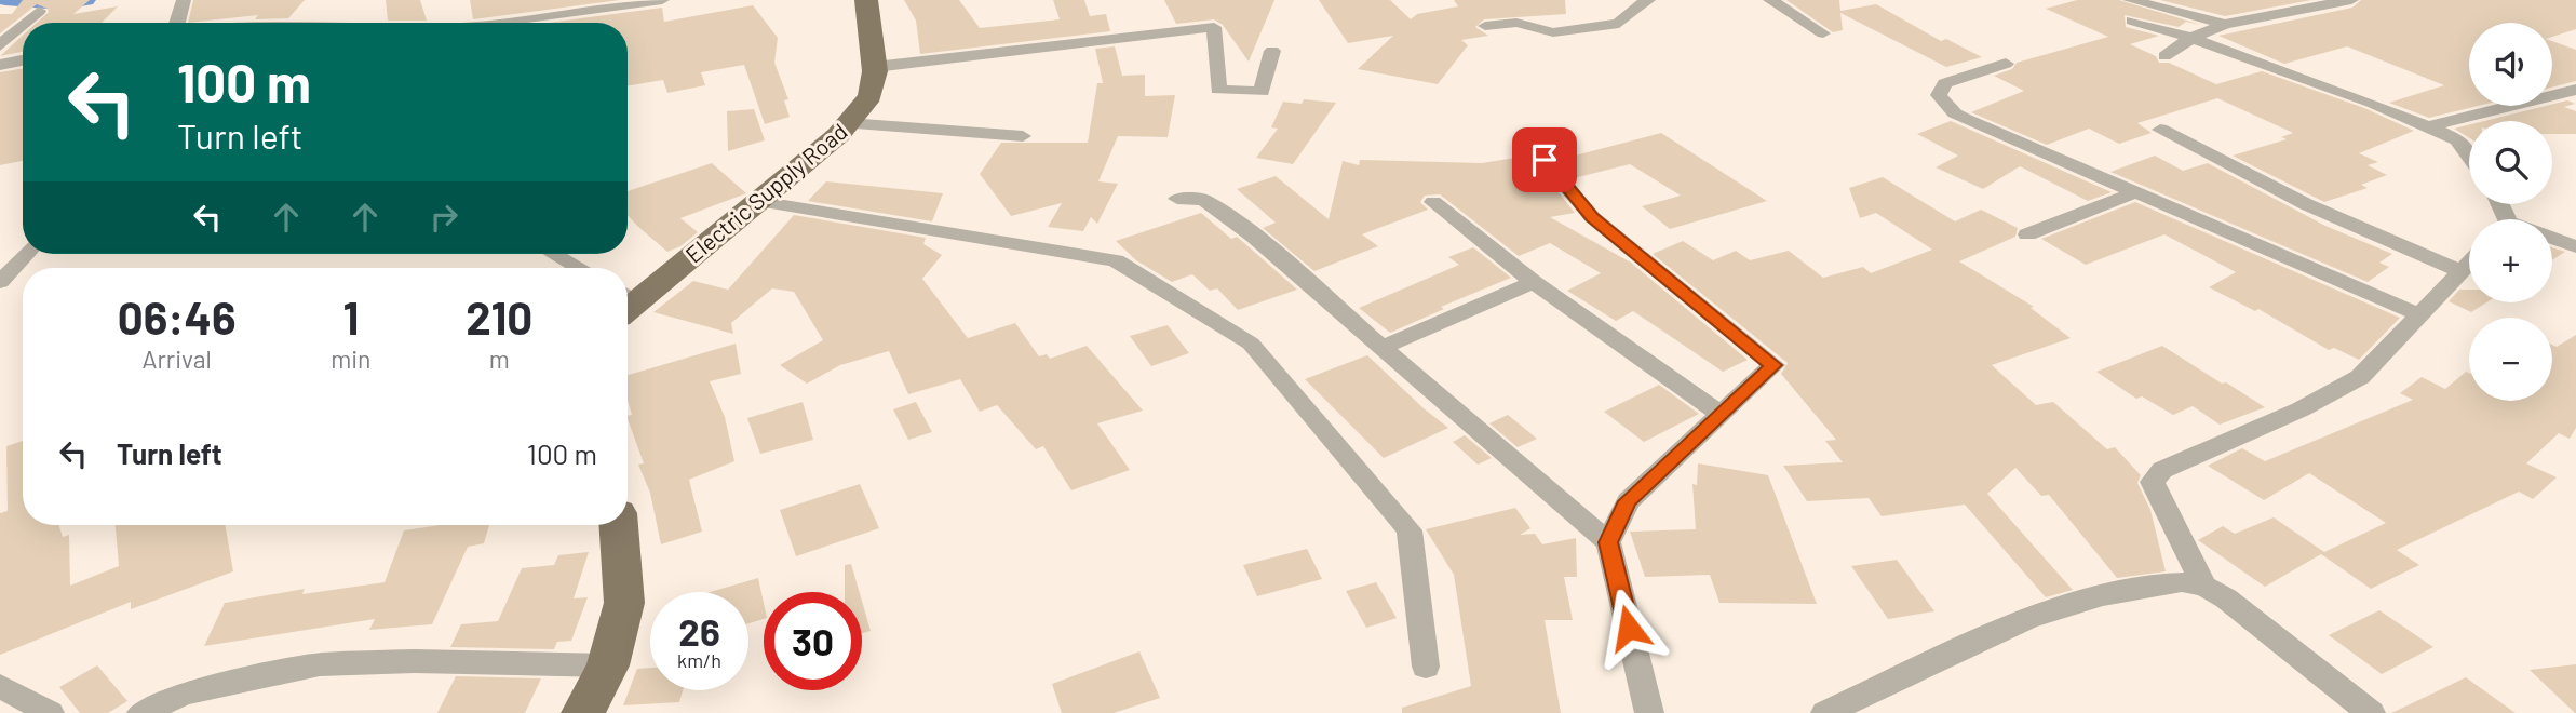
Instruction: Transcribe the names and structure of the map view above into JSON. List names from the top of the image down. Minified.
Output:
{"streets":{"main road":["Electric Supply Road"]},"page":{"map_buttons":["+","−"],"turn":["100 m","Turn left"],"eta":["06:46","Arrival","1","min","210","m"],"list":[{"name":"Turn left","value":"100 m"}],"speed":"26 km/h","limit":"30"}}
